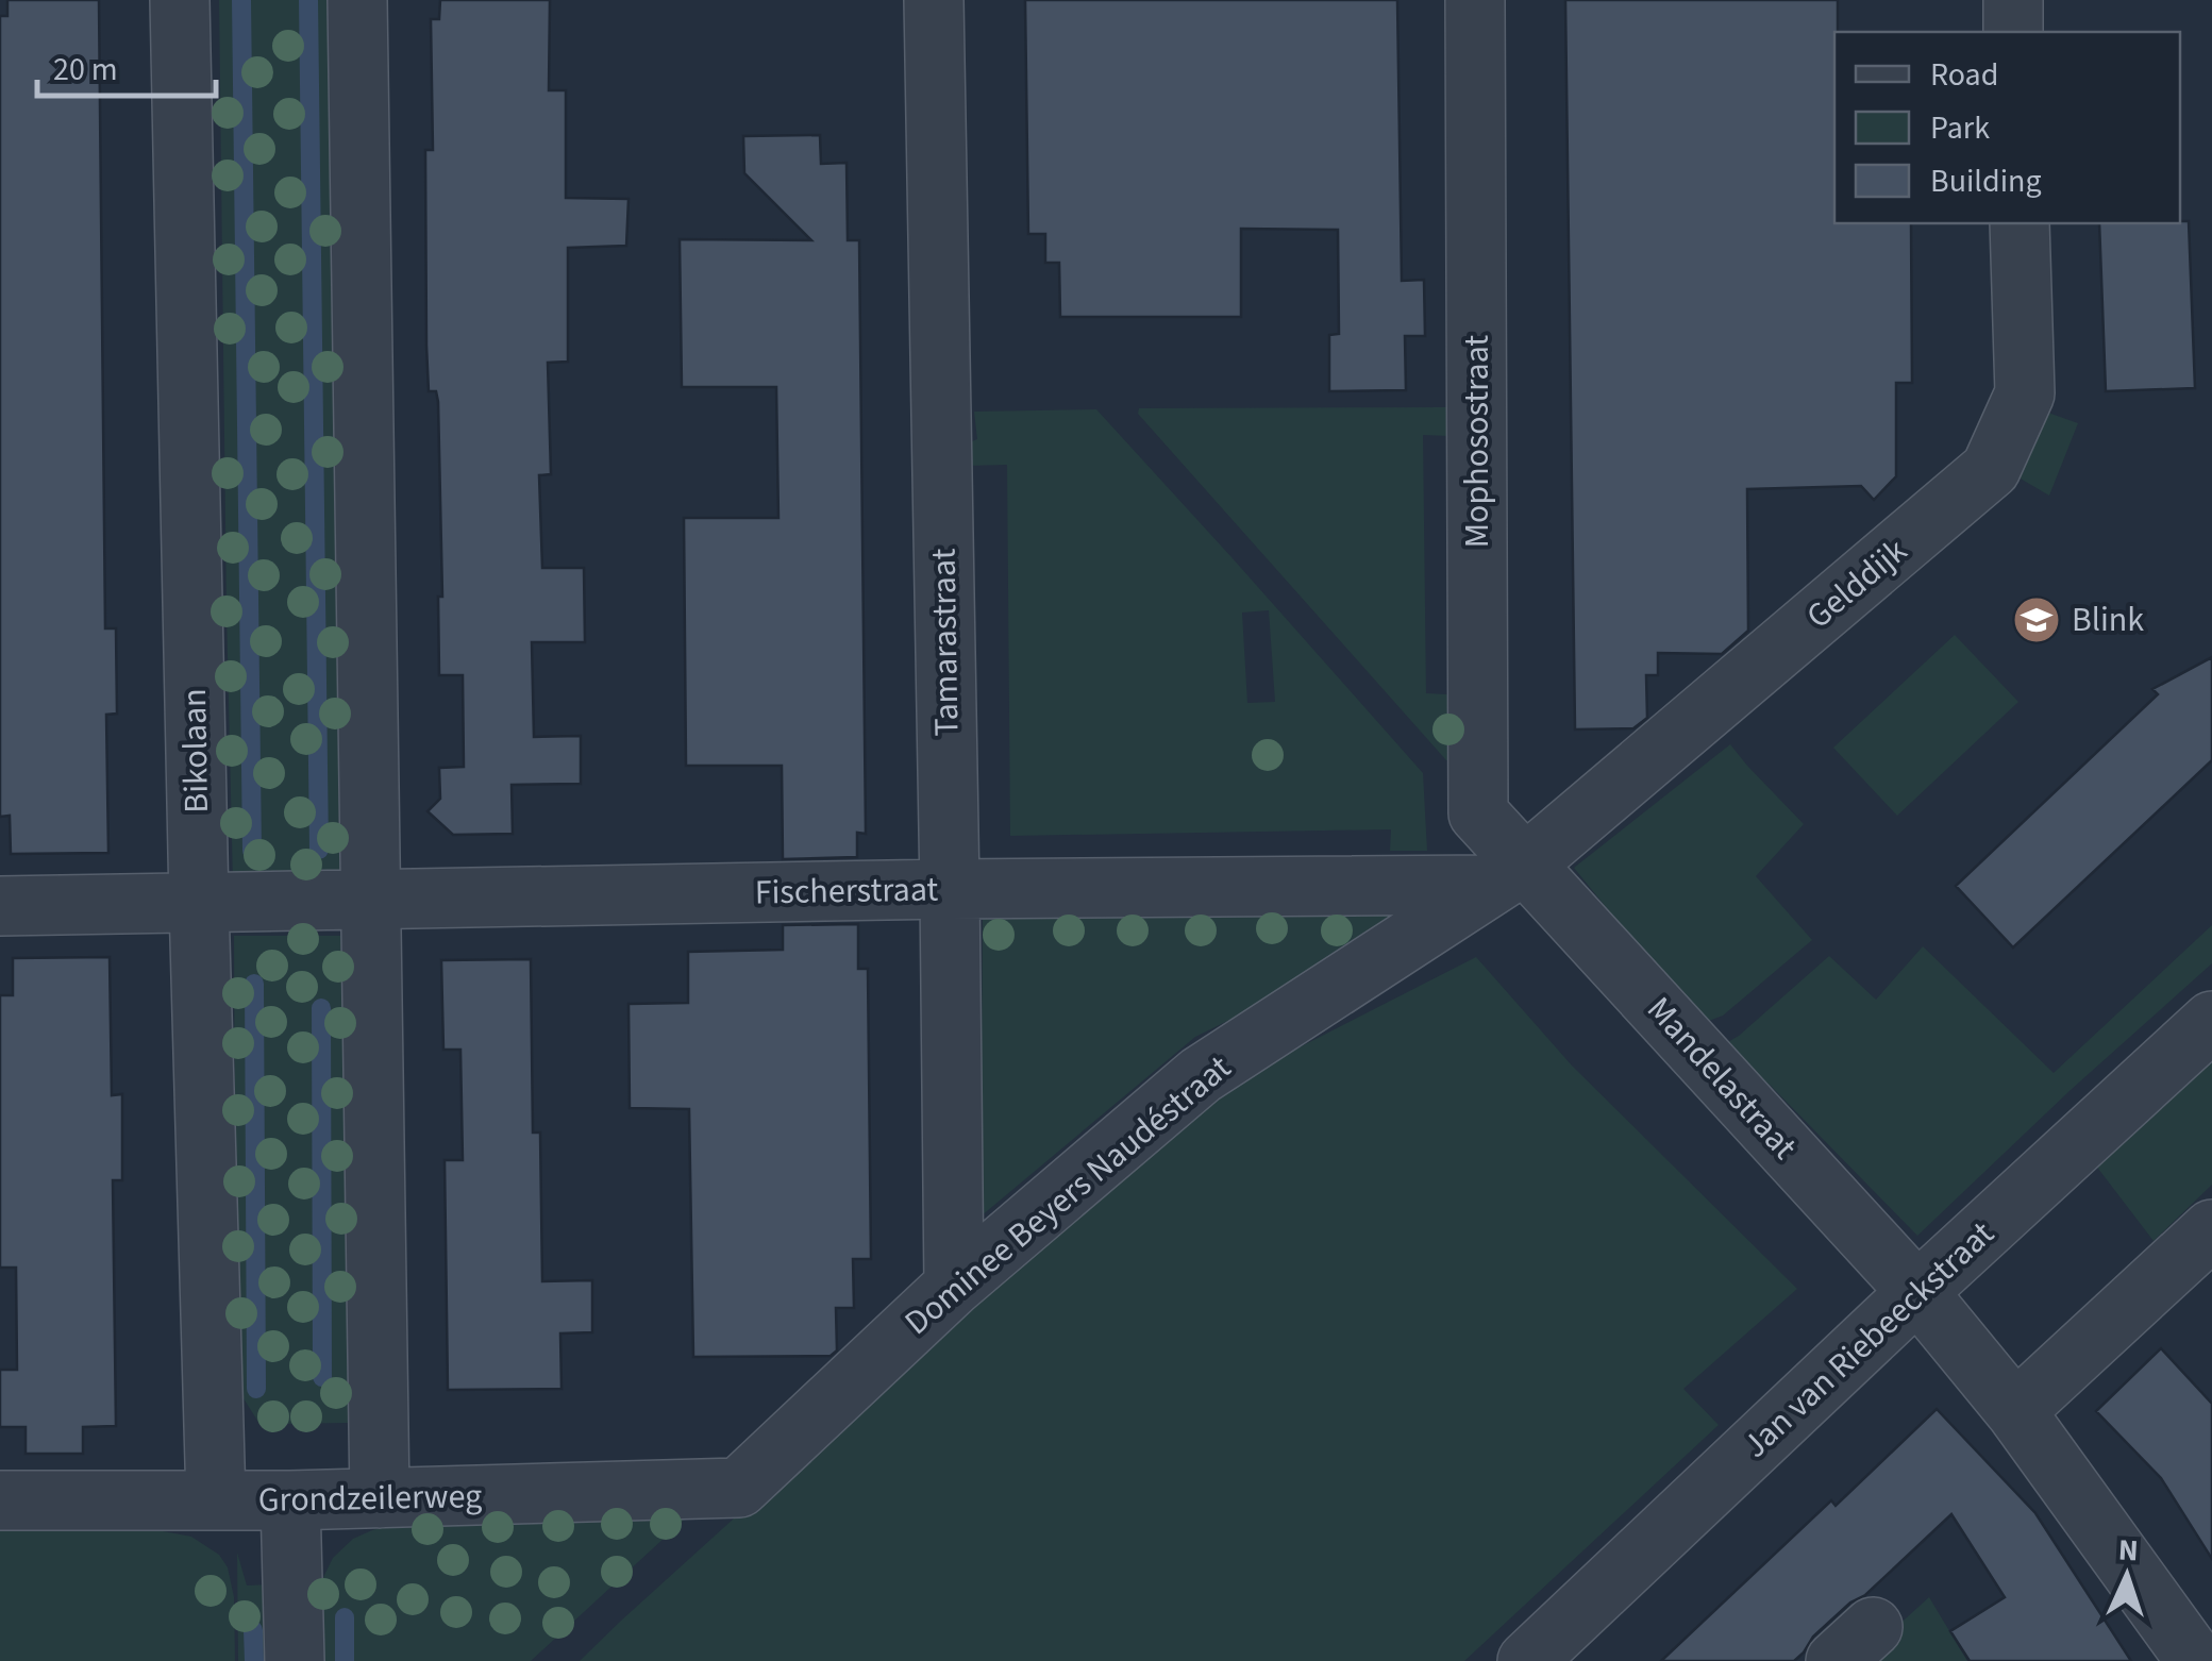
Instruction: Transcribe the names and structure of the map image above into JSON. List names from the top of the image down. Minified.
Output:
{"streets":{"street":["Mophosostraat","Gelddijk","Tamarastraat","Bikolaan","Fischerstraat","Mandelastraat","Dominee Beyers Naudéstraat","Jan van Riebeeckstraat","Grondzeilerweg"]},"crossings":[["Mophosostraat","Gelddijk"],["Mophosostraat","Fischerstraat"],["Mophosostraat","Mandelastraat"],["Mophosostraat","Dominee Beyers Naudéstraat"],["Gelddijk","Fischerstraat"],["Gelddijk","Mandelastraat"],["Gelddijk","Dominee Beyers Naudéstraat"],["Tamarastraat","Fischerstraat"],["Tamarastraat","Dominee Beyers Naudéstraat"],["Bikolaan","Fischerstraat"],["Bikolaan","Grondzeilerweg"],["Fischerstraat","Mandelastraat"],["Fischerstraat","Dominee Beyers Naudéstraat"],["Mandelastraat","Dominee Beyers Naudéstraat"],["Mandelastraat","Jan van Riebeeckstraat"],["Dominee Beyers Naudéstraat","Grondzeilerweg"]],"places":{"school or university":["Blink"]},"legend":["Road","Park","Building"],"scale_bar":"20 m","north":"top"}
